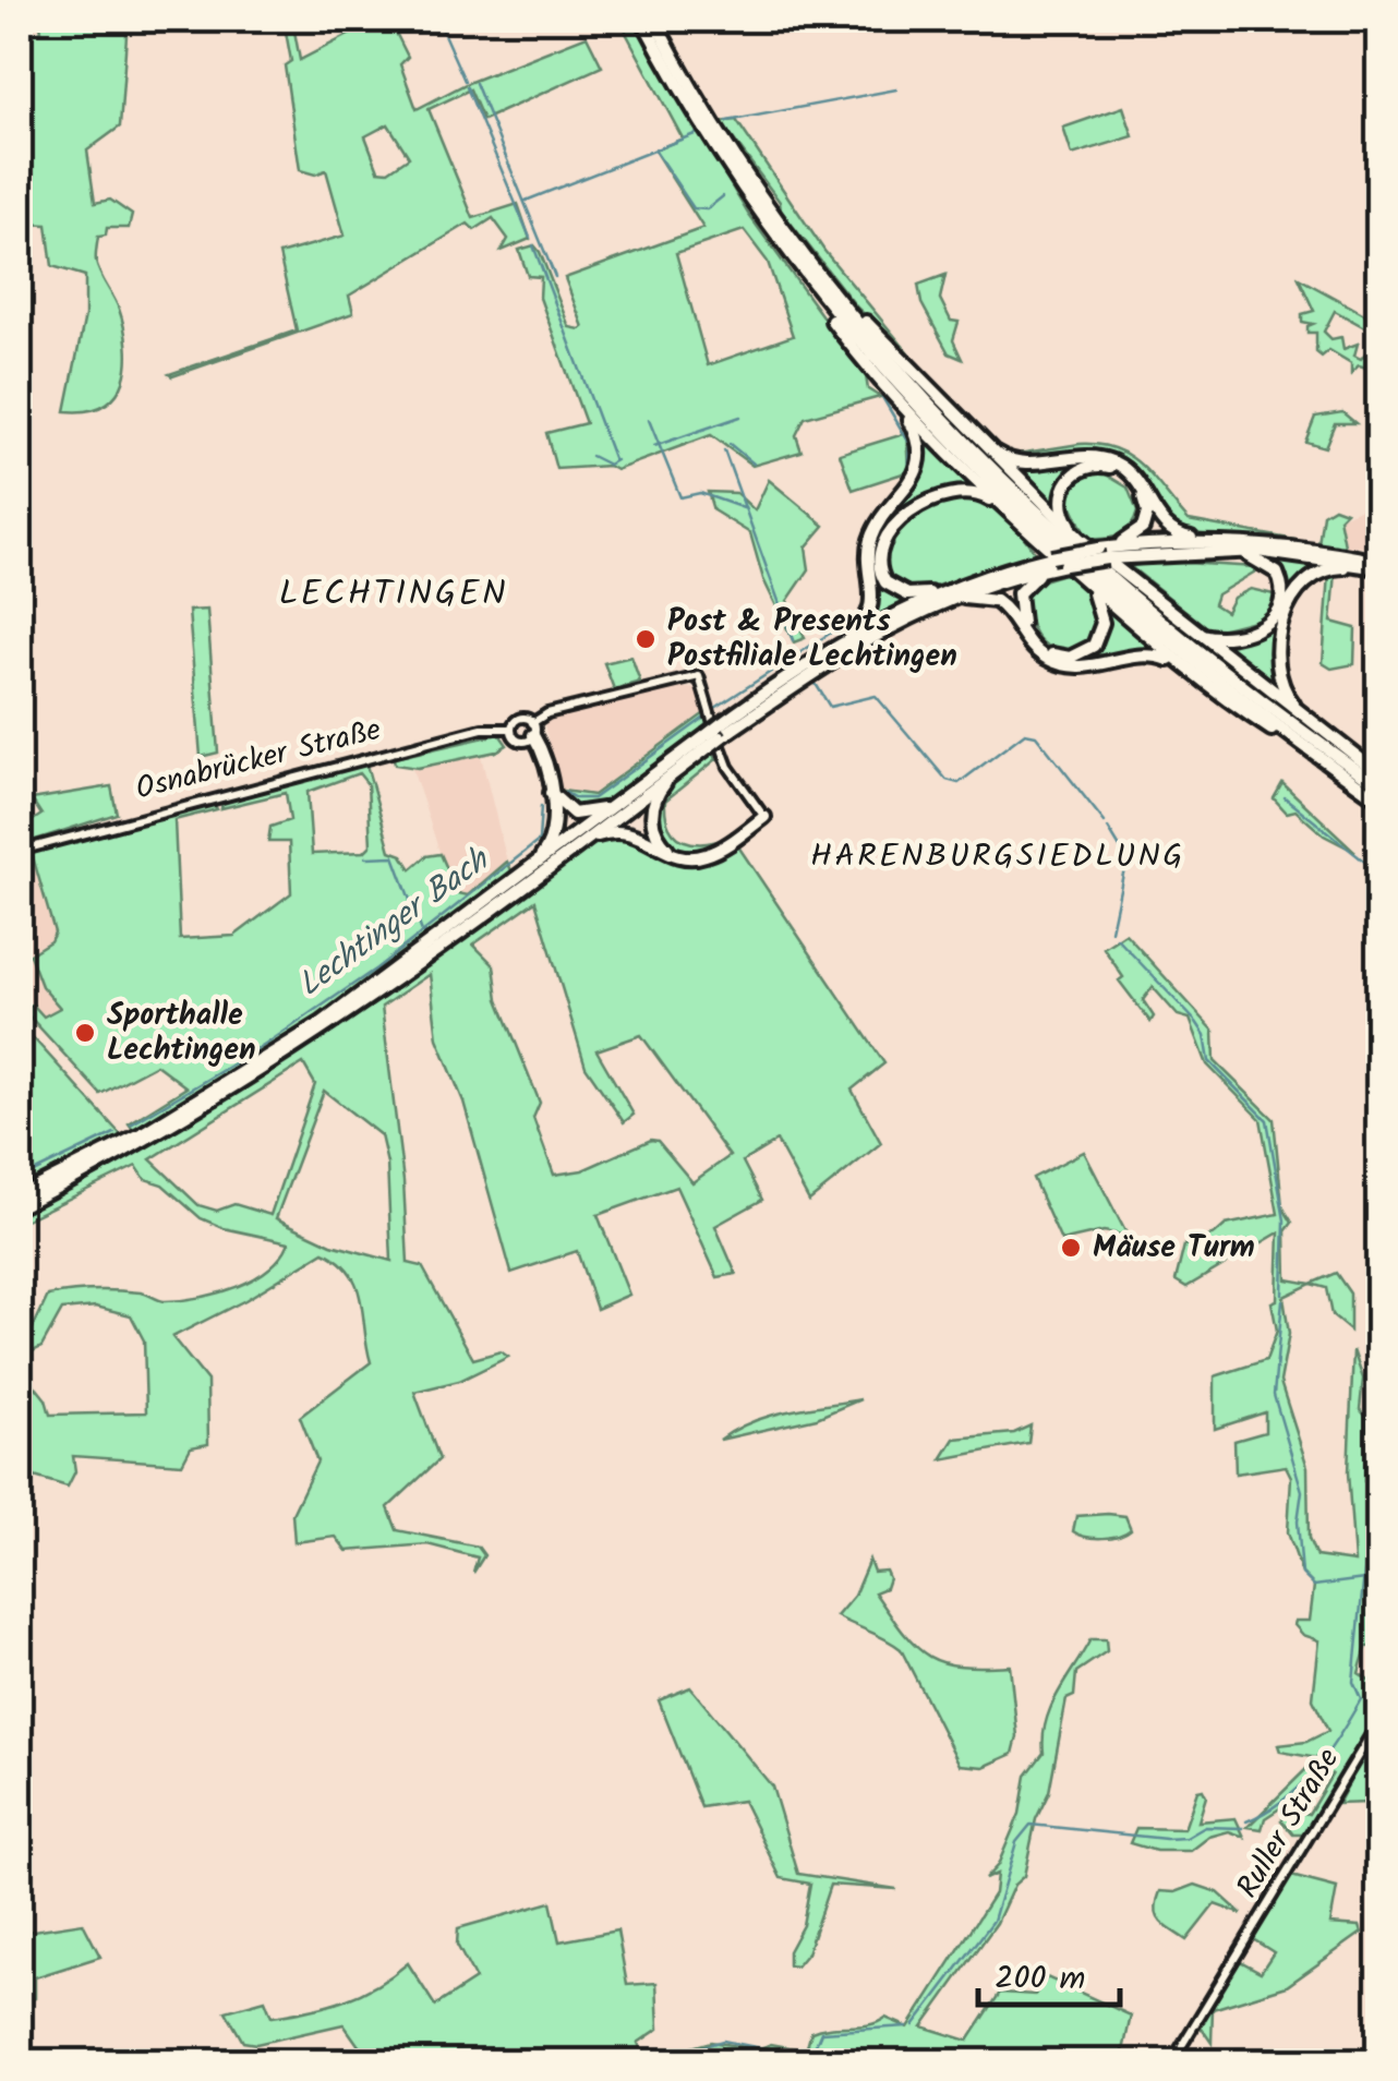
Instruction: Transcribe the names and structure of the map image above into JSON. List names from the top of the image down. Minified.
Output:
{"streets":{"street":["Osnabrücker Straße","Ruller Straße"]},"districts":["LECHTINGEN","HARENBURGSIEDLUNG"],"water":["Lechtinger Bach"],"places":["Post & Presents Postfiliale Lechtingen","Sporthalle Lechtingen","Mäuse Turm"],"scale_bar":"200 m"}
